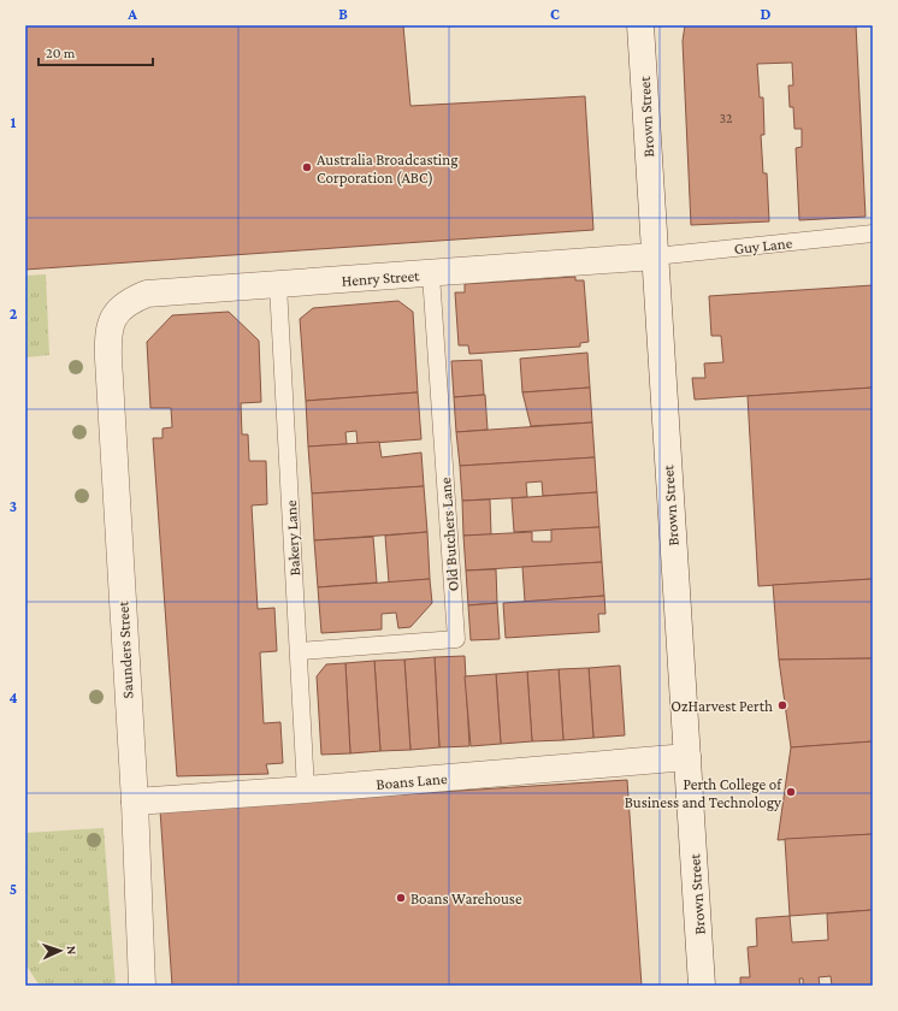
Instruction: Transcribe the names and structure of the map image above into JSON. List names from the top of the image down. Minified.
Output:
{"streets":{"street":["Brown Street","Henry Street","Saunders Street","Boans Lane"],"lane":["Guy Lane","Old Butchers Lane","Bakery Lane"]},"crossings":[["Brown Street","Guy Lane"],["Brown Street","Henry Street"],["Brown Street","Boans Lane"],["Guy Lane","Henry Street"],["Henry Street","Old Butchers Lane"],["Henry Street","Bakery Lane"],["Henry Street","Saunders Street"],["Old Butchers Lane","Bakery Lane"],["Bakery Lane","Boans Lane"],["Saunders Street","Boans Lane"]],"places":["Australia Broadcasting Corporation (ABC)","OzHarvest Perth","Perth College of Business and Technology","Boans Warehouse"],"house_numbers":["32"],"scale_bar":"20 m","north":"right","grid":{"columns":["A","B","C","D"],"rows":["1","2","3","4","5"]}}
